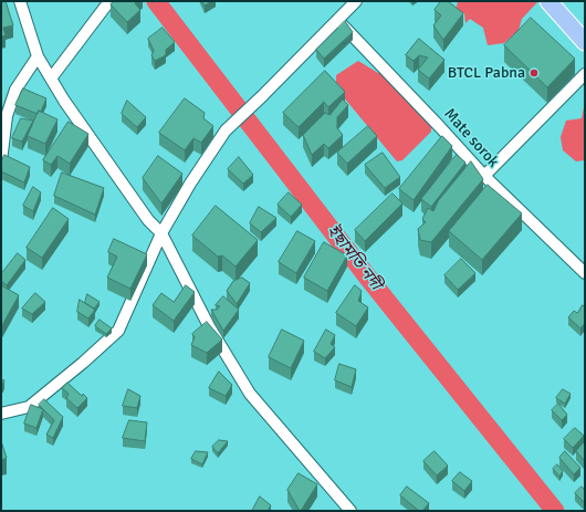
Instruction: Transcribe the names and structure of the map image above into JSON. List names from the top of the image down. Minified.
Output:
{"streets":{"street":["Mate sorok"]},"water":["ইছামতি নদী"],"places":["BTCL Pabna"]}
